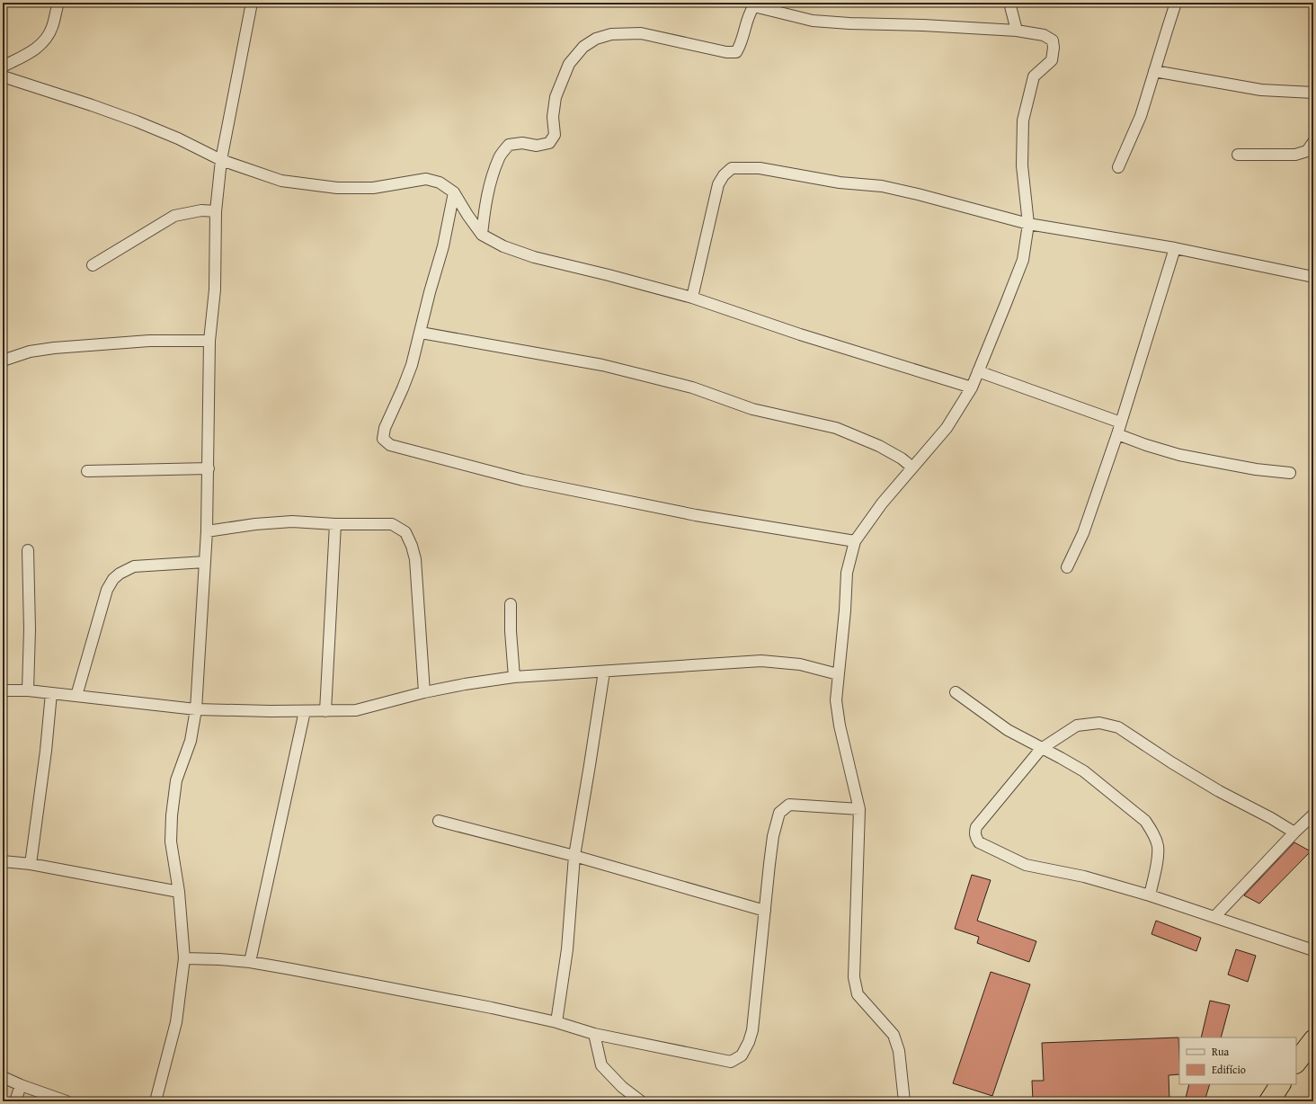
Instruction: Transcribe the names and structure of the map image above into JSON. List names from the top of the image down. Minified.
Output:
{"legend":["Rua","Edifício"]}
